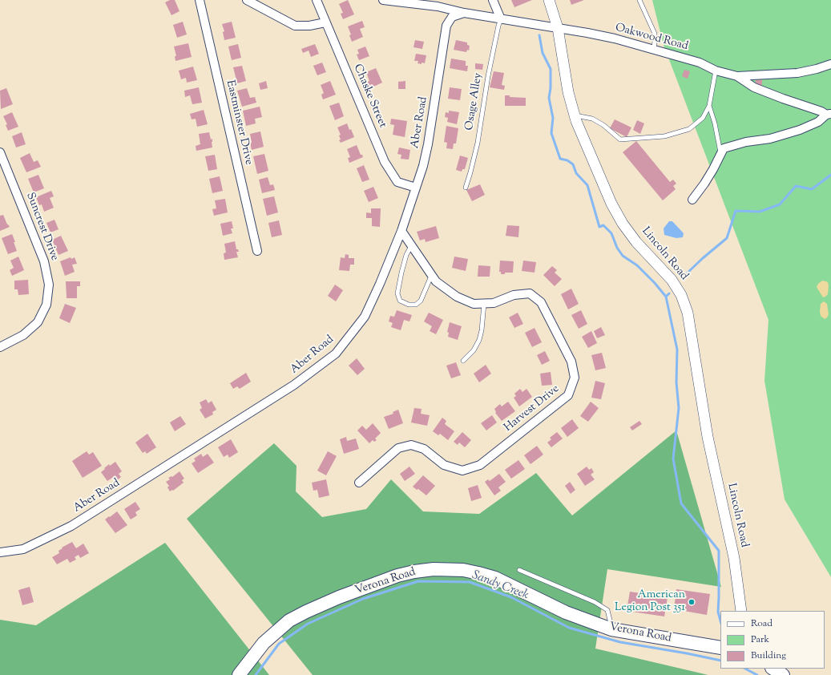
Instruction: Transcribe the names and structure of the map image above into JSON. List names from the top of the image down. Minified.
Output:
{"streets":{"main road":["Verona Road"],"street":["Oakwood Road","Chaske Street","Eastminster Drive","Aber Road","Suncrest Drive","Lincoln Road","Harvest Drive"],"lane":["Osage Alley"]},"crossings":[["Oakwood Road","Osage Alley"],["Oakwood Road","Aber Road"],["Oakwood Road","Lincoln Road"],["Chaske Street","Aber Road"],["Aber Road","Harvest Drive"]],"water":["Sandy Creek"],"places":["American Legion Post 351"],"legend":["Road","Park","Building"]}
